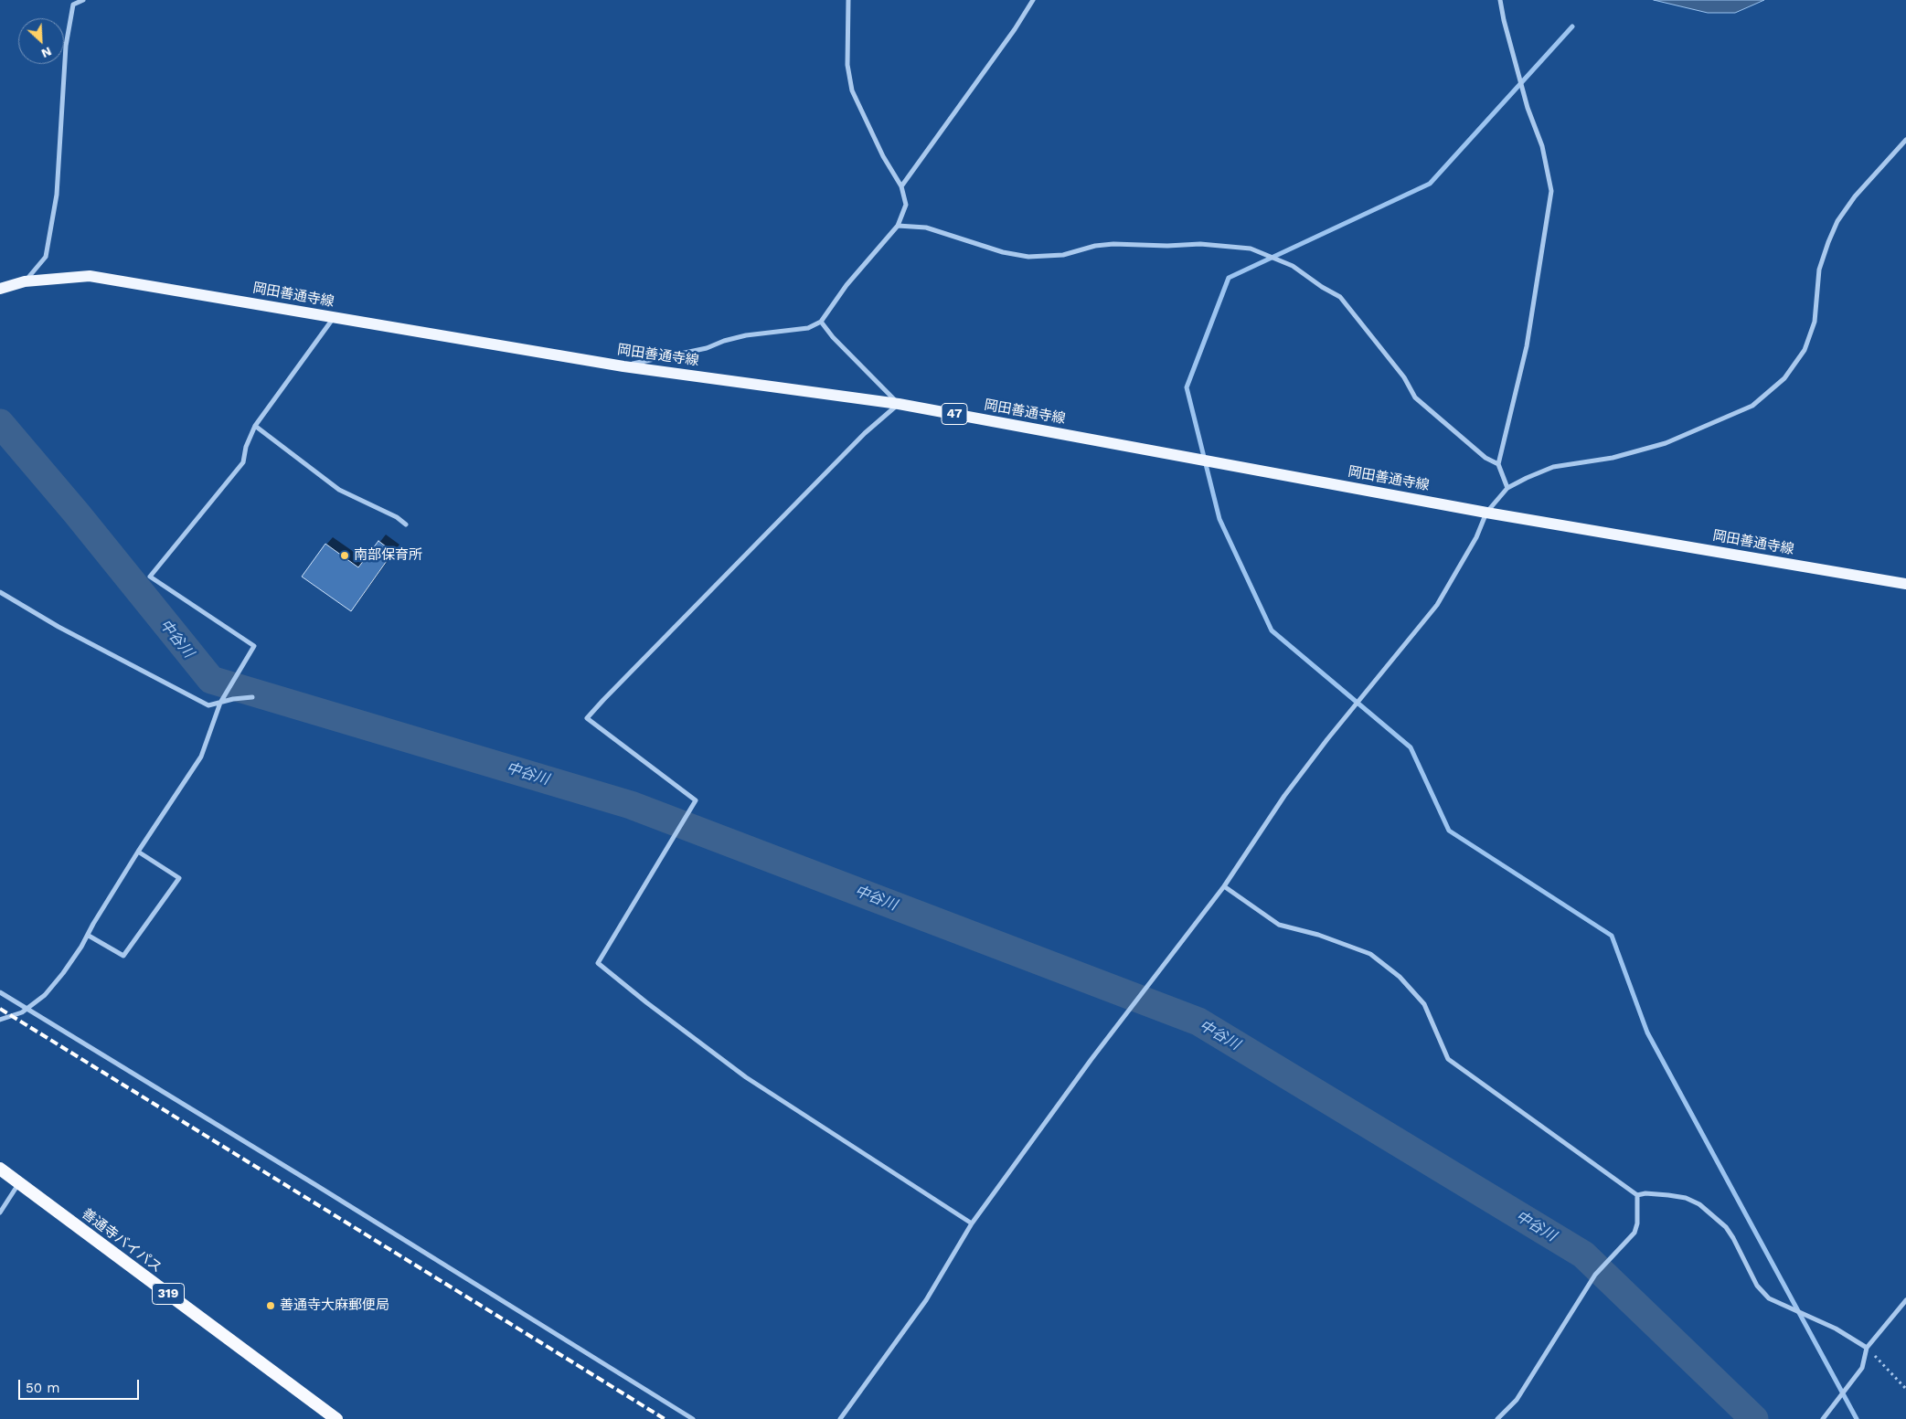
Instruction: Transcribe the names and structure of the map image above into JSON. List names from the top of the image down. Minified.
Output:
{"streets":{"highway":["善通寺バイパス","319"],"main road":["岡田善通寺線","47"]},"water":["中谷川"],"places":["南部保育所","善通寺大麻郵便局"],"scale_bar":"50 m","north":"bottom right"}
